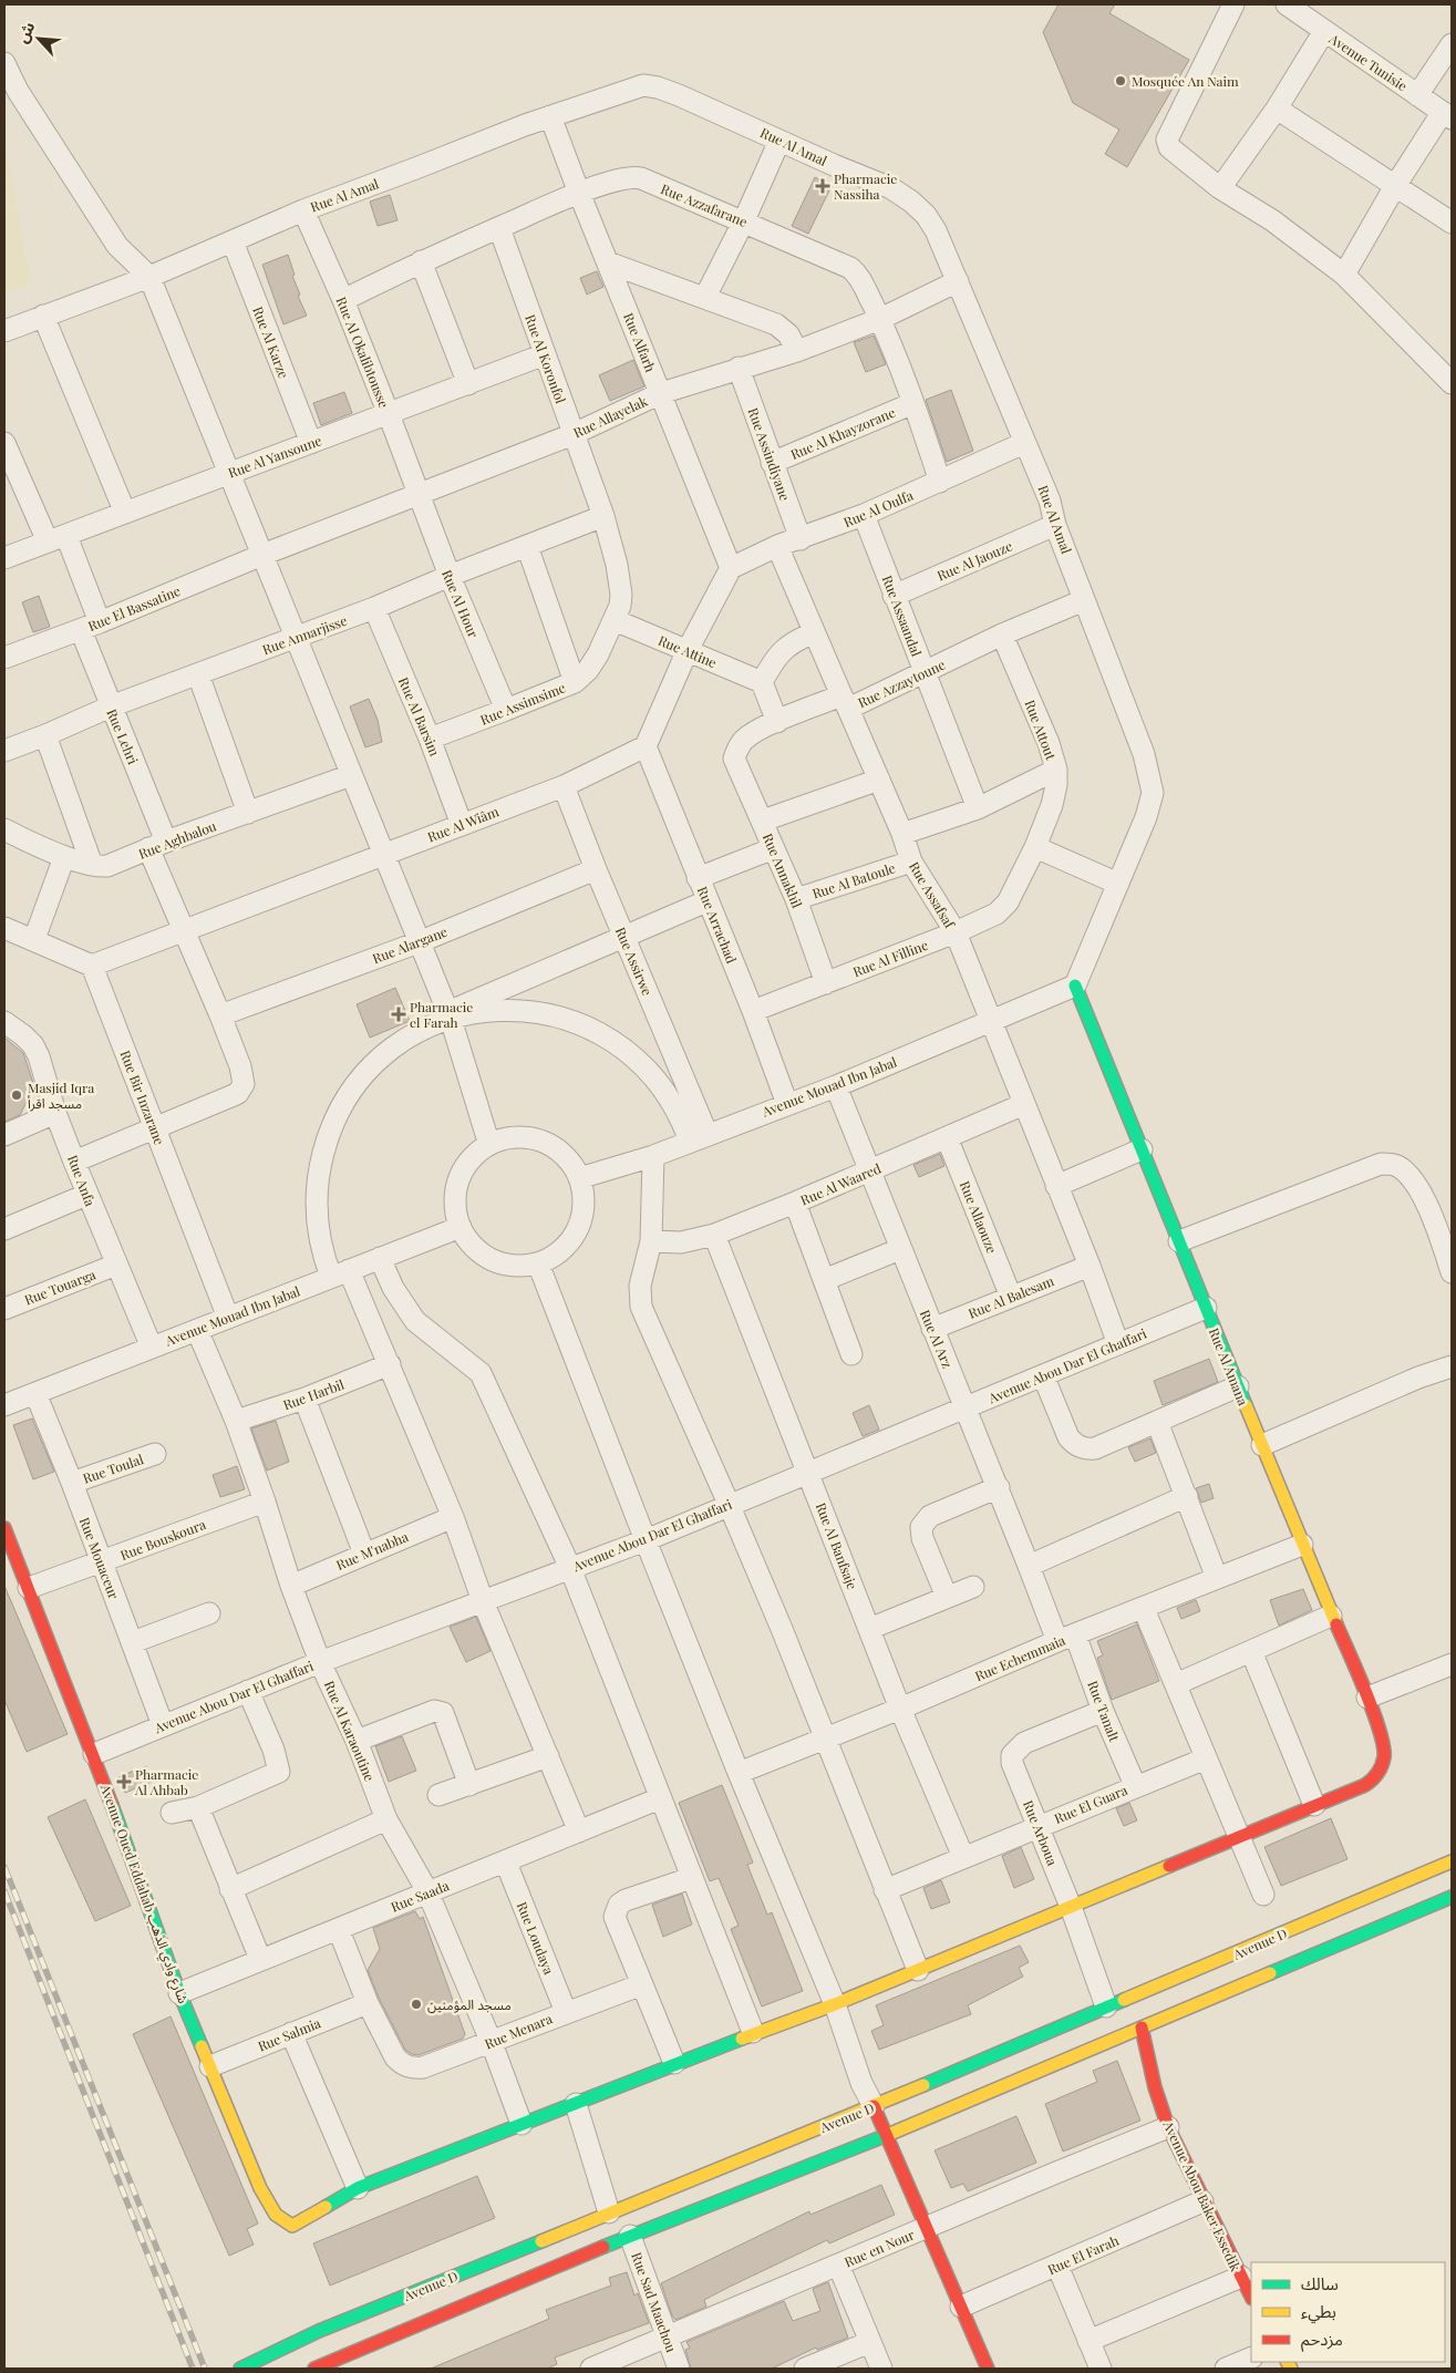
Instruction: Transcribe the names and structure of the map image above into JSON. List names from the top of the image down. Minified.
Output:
{"streets":{"street":["Avenue Tunisie","Rue Al Amal","Rue Azzafarane","Rue Al Karze","Rue Alfarh","Rue Al Okalibtousse","Rue Al Koronfol","Rue Allayelak","Rue Al Khayzorane","Rue Assindiyane","Rue Al Yansoune","Rue Al Oulfa","Rue Al Jaouze","Rue Al Hour","Rue El Bassatine","Rue Assaandal","Rue Annarjisse","Rue Attine","Rue Azzaytoune","Rue Assimsime","Rue Al Barsim","Rue Attout","Rue Lehri","Rue Al Wiâm","Rue Aghbalou","Rue Annakhil","Rue Al Batoule","Rue Assafsaf","Rue Arrachad","Rue Alargane","Rue Al Filline","Rue Assirwe","Avenue Mouad Ibn Jabal","Rue Bir Inzarane","Rue Anfa","Rue Al Waared","Rue Allaouze","Rue Touarga","Rue Al Balesam","Rue Al Arz","Avenue Abou Dar El Ghaffari","Rue Al Amana","Rue Harbil","Rue Toulal","Rue Bouskoura","Rue Al Banfsaje","Rue M'nabha","Rue Mouaceur","Rue Echemmaia","Rue Tanalt","Rue Al Karaoutine","Rue El Guara","Rue Arboua","Avenue Oued Eddahab شارع وادي الذهب","Rue Saada","Rue Loudaya","Avenue D","Rue Menara","Rue Salmia","Avenue Abou Baker Essedik","Rue en Nour","Rue El Farah","Rue Sad Maachou"]},"crossings":[["Rue Al Amal","Rue Al Karze"],["Rue Al Amal","Rue Alfarh"],["Rue Al Amal","Rue Al Okalibtousse"],["Rue Al Amal","Rue Allayelak"],["Rue Al Amal","Rue Al Oulfa"],["Rue Al Amal","Rue Al Jaouze"],["Rue Al Amal","Rue Azzaytoune"],["Rue Al Amal","Avenue Mouad Ibn Jabal"],["Rue Al Amal","Rue Al Amana"],["Rue Azzafarane","Rue Alfarh"],["Rue Azzafarane","Rue Al Okalibtousse"],["Rue Azzafarane","Rue Al Koronfol"],["Rue Azzafarane","Rue Allayelak"],["Rue Azzafarane","Rue Al Khayzorane"],["Rue Azzafarane","Rue Al Oulfa"],["Rue Al Karze","Rue Al Yansoune"],["Rue Alfarh","Rue Allayelak"],["Rue Alfarh","Rue Al Oulfa"],["Rue Al Okalibtousse","Rue Allayelak"],["Rue Al Okalibtousse","Rue Al Yansoune"],["Rue Al Okalibtousse","Rue Al Hour"],["Rue Al Koronfol","Rue Allayelak"],["Rue Al Koronfol","Rue Al Yansoune"],["Rue Al Koronfol","Rue Annarjisse"],["Rue Al Koronfol","Rue Assimsime"],["Rue Allayelak","Rue Assindiyane"],["Rue Allayelak","Rue Al Hour"],["Rue Allayelak","Rue El Bassatine"],["Rue Al Khayzorane","Rue Assindiyane"],["Rue Assindiyane","Rue Al Oulfa"],["Rue Al Oulfa","Rue Assaandal"],["Rue Al Oulfa","Rue Assafsaf"],["Rue Al Jaouze","Rue Assaandal"],["Rue Al Hour","Rue Annarjisse"],["Rue Al Hour","Rue Assimsime"],["Rue El Bassatine","Rue Lehri"],["Rue Assaandal","Rue Azzaytoune"],["Rue Annarjisse","Rue Al Barsim"],["Rue Annarjisse","Rue Lehri"],["Rue Attine","Rue Assimsime"],["Rue Azzaytoune","Rue Attout"],["Rue Azzaytoune","Rue Annakhil"],["Rue Azzaytoune","Rue Assafsaf"],["Rue Assimsime","Rue Al Barsim"],["Rue Al Barsim","Rue Al Wiâm"],["Rue Attout","Rue Al Filline"],["Rue Lehri","Rue Al Wiâm"],["Rue Lehri","Rue Aghbalou"],["Rue Lehri","Rue Alargane"],["Rue Lehri","Rue Bir Inzarane"],["Rue Al Wiâm","Rue Arrachad"],["Rue Al Wiâm","Rue Assirwe"],["Rue Al Wiâm","Rue Bir Inzarane"],["Rue Annakhil","Rue Al Batoule"],["Rue Annakhil","Rue Al Filline"],["Rue Al Batoule","Rue Assafsaf"],["Rue Assafsaf","Rue Al Filline"],["Rue Assafsaf","Avenue Mouad Ibn Jabal"],["Rue Arrachad","Rue Al Filline"],["Rue Arrachad","Avenue Mouad Ibn Jabal"],["Rue Alargane","Rue Assirwe"],["Rue Assirwe","Avenue Mouad Ibn Jabal"],["Avenue Mouad Ibn Jabal","Rue Bir Inzarane"],["Avenue Mouad Ibn Jabal","Rue Anfa"],["Avenue Mouad Ibn Jabal","Rue Al Arz"],["Avenue Mouad Ibn Jabal","Rue Al Amana"],["Avenue Mouad Ibn Jabal","Rue Mouaceur"],["Avenue Mouad Ibn Jabal","Rue Al Karaoutine"],["Rue Anfa","Rue Touarga"],["Rue Al Waared","Rue Allaouze"],["Rue Al Waared","Rue Al Arz"],["Rue Al Waared","Rue Al Banfsaje"],["Rue Allaouze","Rue Al Balesam"],["Rue Al Balesam","Rue Al Arz"],["Rue Al Arz","Avenue Abou Dar El Ghaffari"],["Rue Al Arz","Rue Tanalt"],["Avenue Abou Dar El Ghaffari","Rue Al Amana"],["Avenue Abou Dar El Ghaffari","Rue Al Banfsaje"],["Avenue Abou Dar El Ghaffari","Rue Mouaceur"],["Avenue Abou Dar El Ghaffari","Rue Al Karaoutine"],["Avenue Abou Dar El Ghaffari","Avenue Oued Eddahab شارع وادي الذهب"],["Rue Al Amana","Rue Echemmaia"],["Rue Harbil","Rue Al Karaoutine"],["Rue Toulal","Rue Mouaceur"],["Rue Bouskoura","Rue Mouaceur"],["Rue Bouskoura","Rue Al Karaoutine"],["Rue Bouskoura","Avenue Oued Eddahab شارع وادي الذهب"],["Rue Al Banfsaje","Rue Echemmaia"],["Rue Al Banfsaje","Rue El Guara"],["Rue M'nabha","Rue Al Karaoutine"],["Rue Echemmaia","Rue Tanalt"],["Rue Tanalt","Rue El Guara"],["Rue Tanalt","Rue Arboua"],["Rue Al Karaoutine","Rue Saada"],["Rue Al Karaoutine","Rue Menara"],["Rue El Guara","Rue Arboua"],["Rue Arboua","Avenue D"],["Avenue Oued Eddahab شارع وادي الذهب","Rue Saada"],["Avenue Oued Eddahab شارع وادي الذهب","Rue Salmia"],["Rue Saada","Rue Loudaya"],["Rue Loudaya","Rue Menara"],["Rue Menara","Rue Salmia"],["Avenue Abou Baker Essedik","Rue en Nour"],["Avenue Abou Baker Essedik","Rue El Farah"],["Rue en Nour","Rue Sad Maachou"]],"places":{"other":["Mosquée An Naim","Masjid Iqra مسجد اقرأ","مسجد المؤمنين"],"health":["Pharmacie Nassiha","Pharmacie el Farah","Pharmacie Al Ahbab"]},"legend":["سالك","بطيء","مزدحم"],"north":"top left"}
